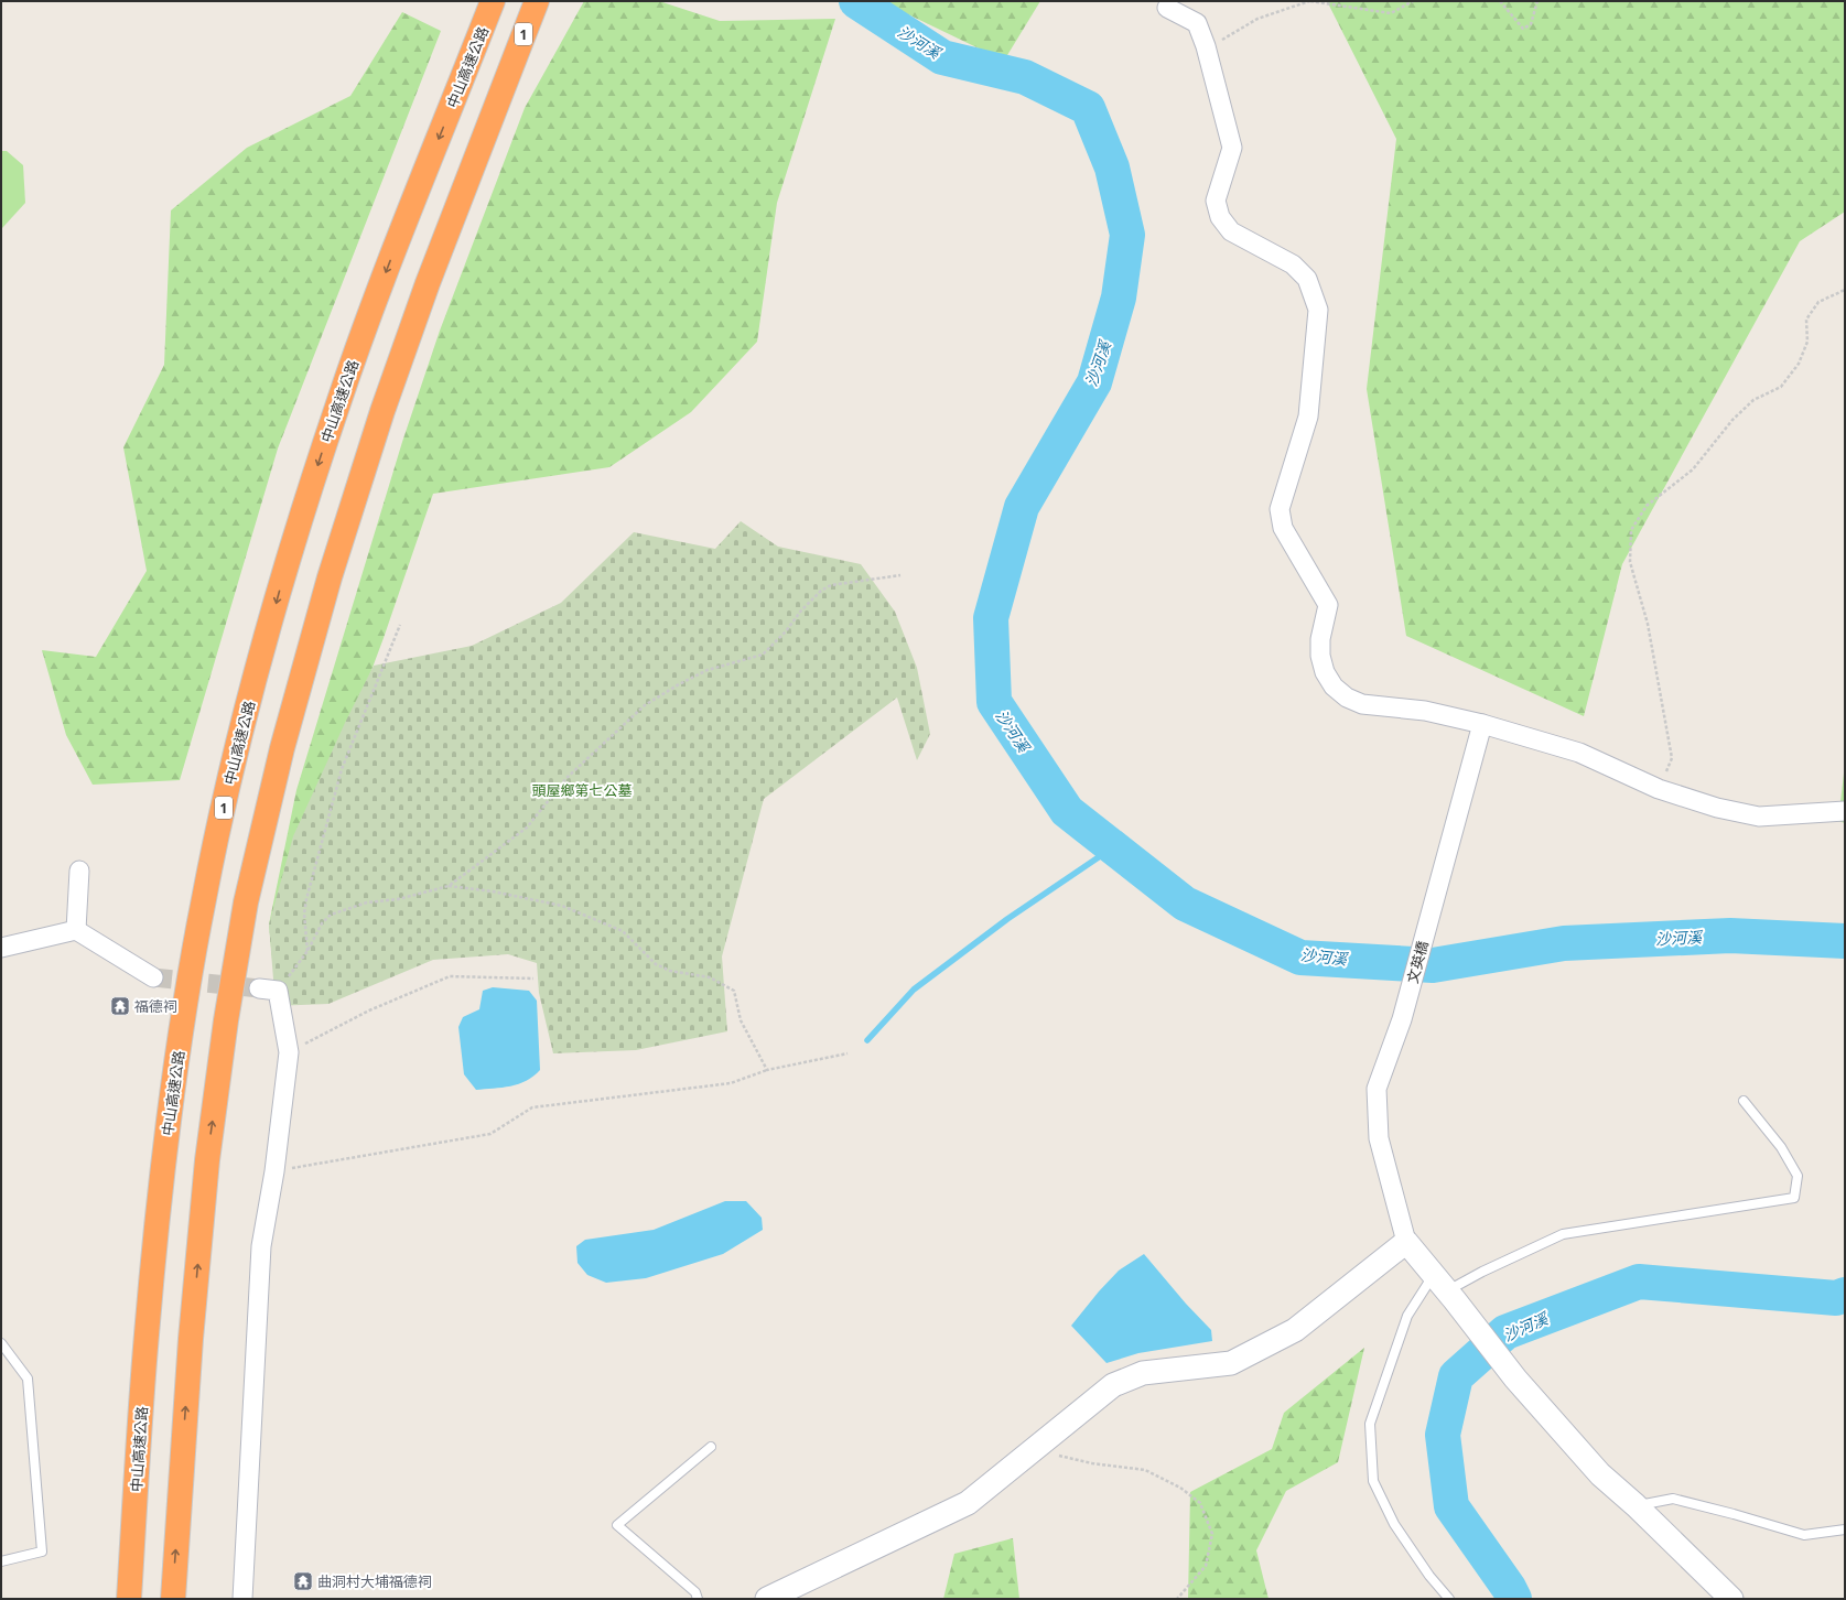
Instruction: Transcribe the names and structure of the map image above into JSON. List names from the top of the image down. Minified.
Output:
{"streets":{"highway":["1","中山高速公路"],"street":["文英橋"]},"water":["沙河溪"],"parks":["頭屋鄉第七公墓"],"places":{"temple":["福德祠","曲洞村大埔福德祠"]}}
